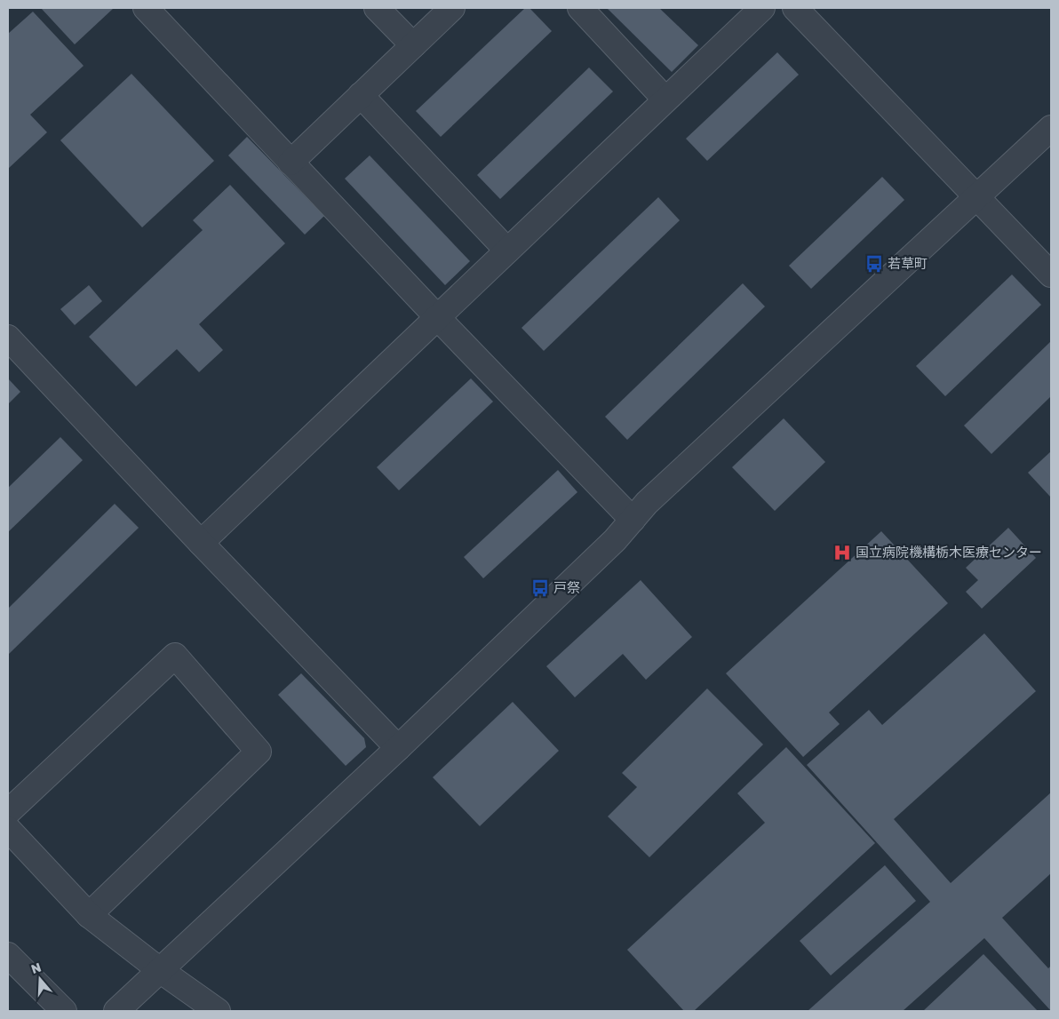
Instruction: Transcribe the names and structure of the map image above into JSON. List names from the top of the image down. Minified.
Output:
{"places":{"bus stop":["若草町","戸祭"],"hospital":["国立病院機構栃木医療センター"]},"north":"top"}
